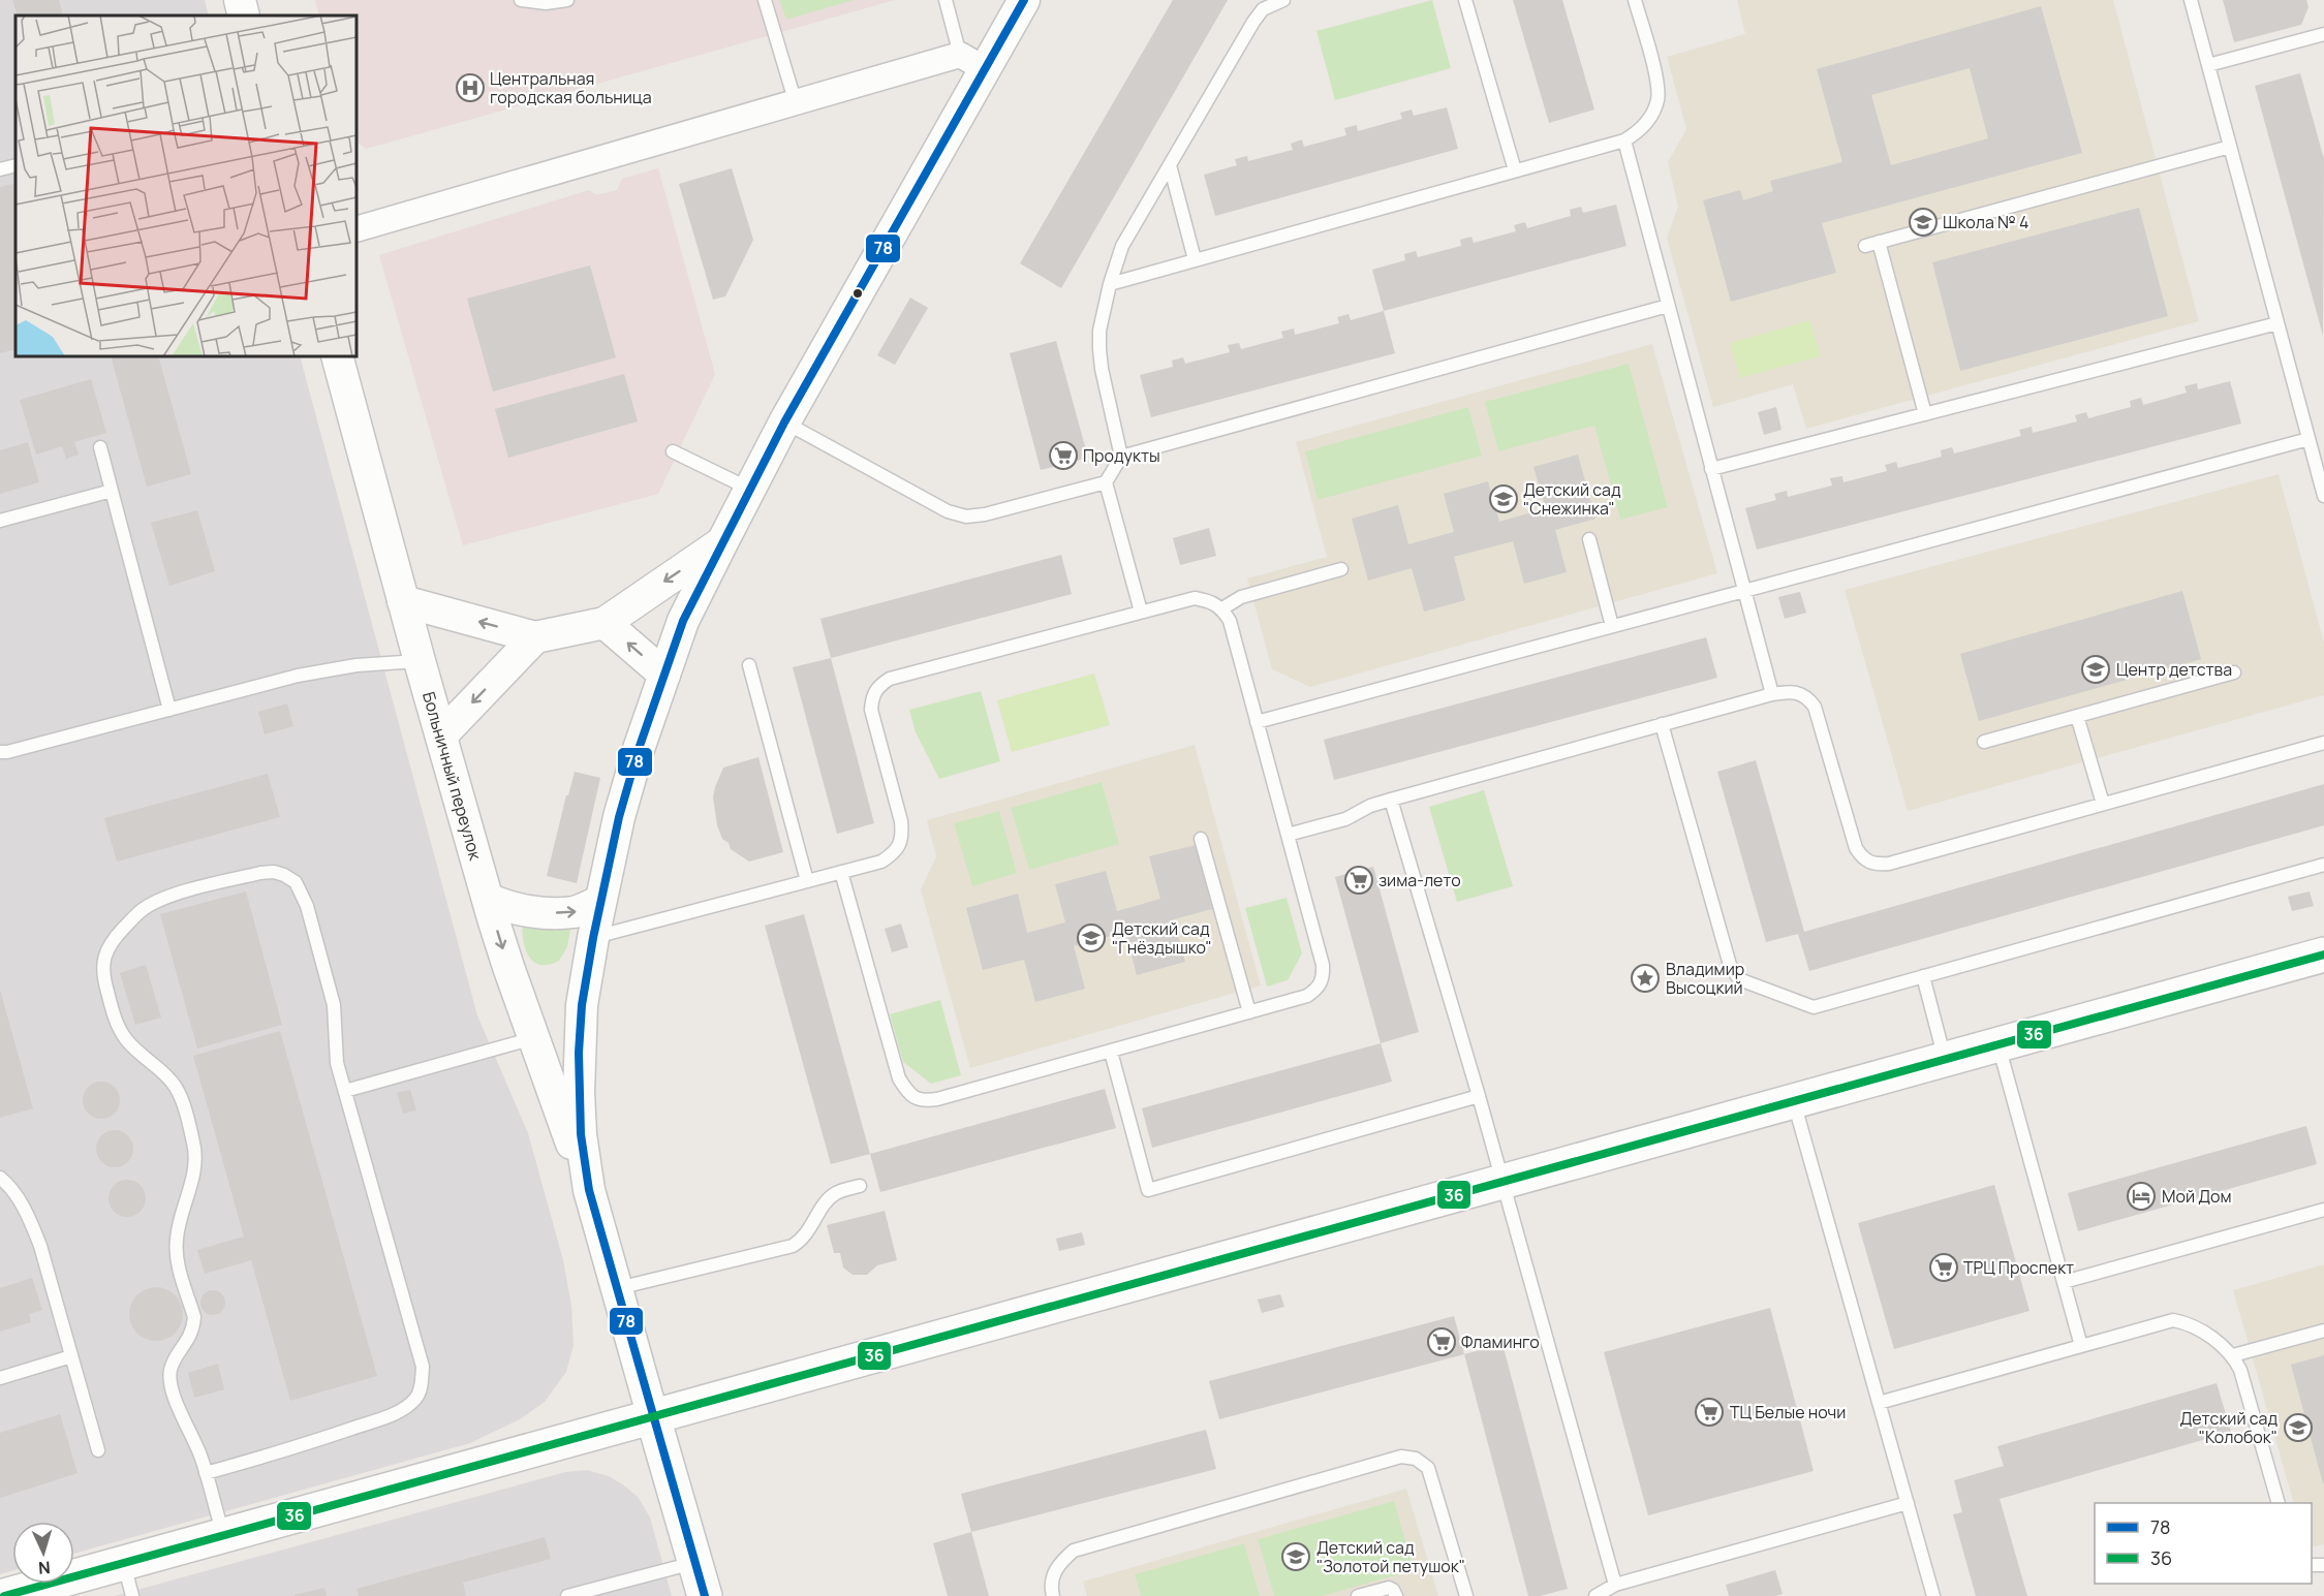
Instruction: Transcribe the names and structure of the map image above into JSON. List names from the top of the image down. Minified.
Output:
{"streets":{"street":["Больничный переулок"]},"places":{"hospital":["Центральная городская больница"],"school or university":["Школа № 4","Детский сад \"Снежинка\"","Центр детства","Детский сад \"Гнёздышко\"","Детский сад \"Колобок\"","Детский сад \"Золотой петушок\""],"supermarket":["Продукты","зима-лето","ТРЦ Проспект","Фламинго","ТЦ Белые ночи"],"place":["Владимир Высоцкий"],"hotel":["Мой Дом"]},"lines":["transit line 78","transit line 36"],"legend":["78","36"],"north":"bottom"}
